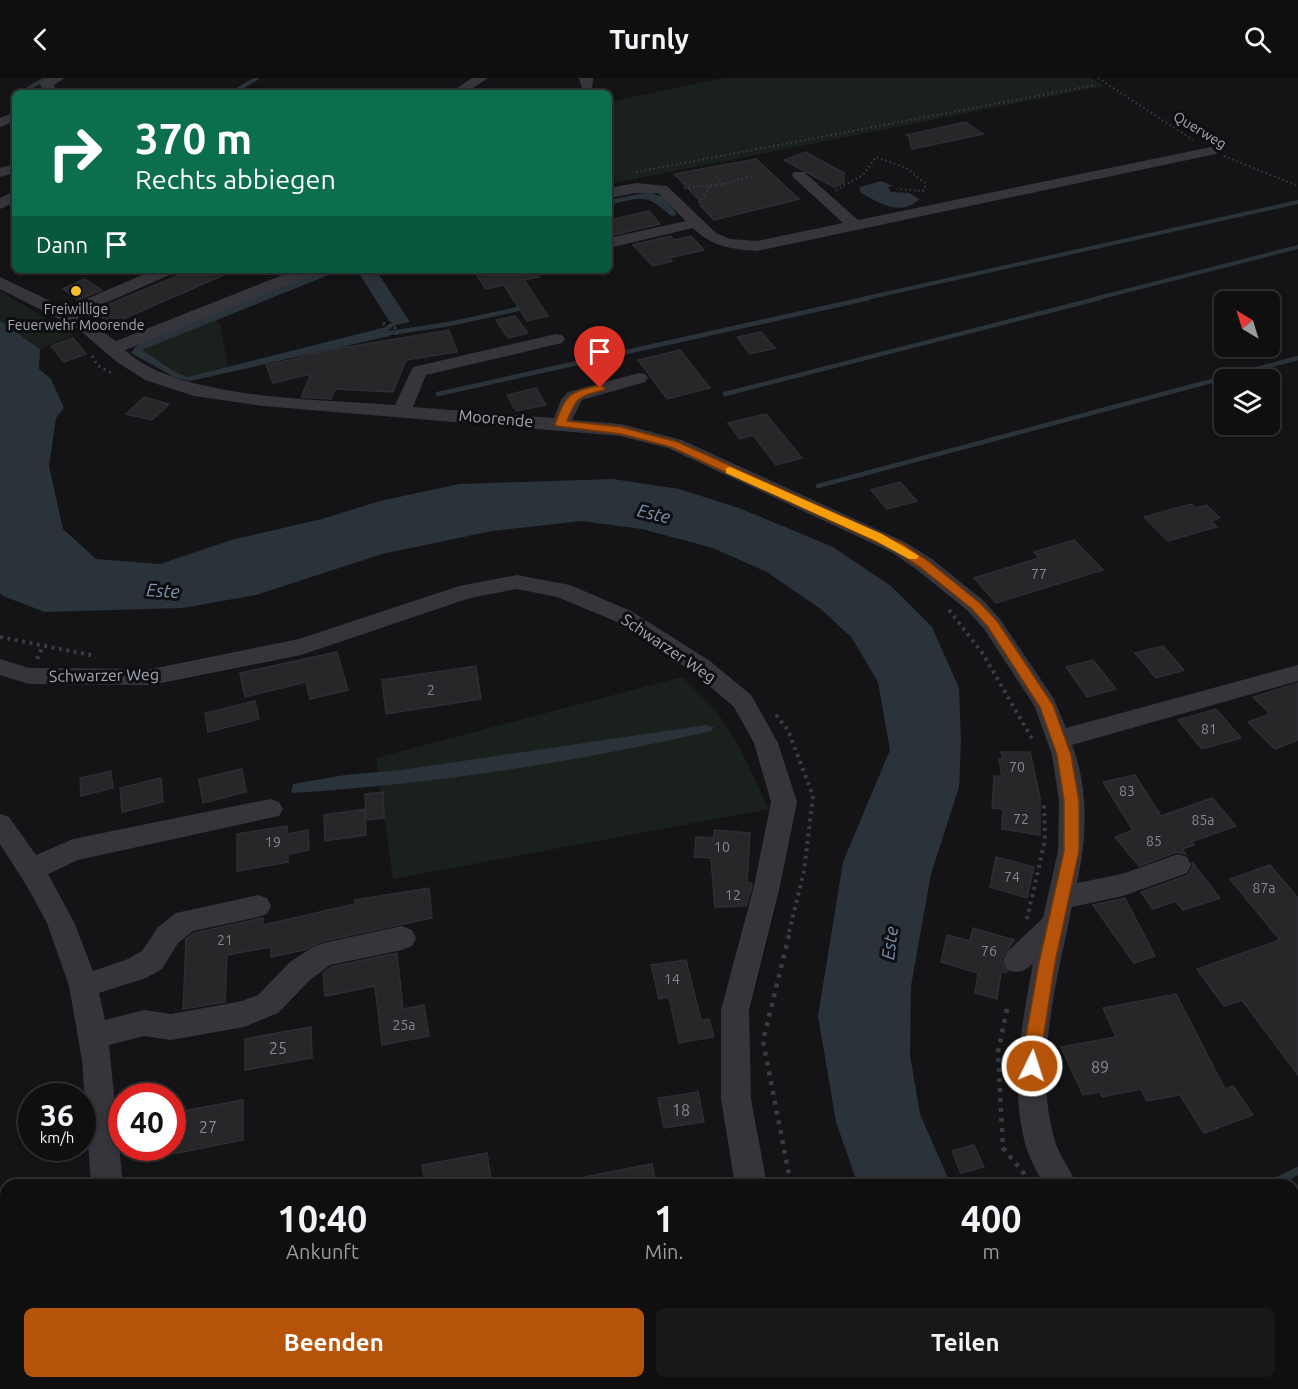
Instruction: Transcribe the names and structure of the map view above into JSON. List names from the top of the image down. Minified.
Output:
{"streets":{"street":["Moorende","Schwarzer Weg"],"path":["Querweg"]},"water":["Este"],"places":["Freiwillige Feuerwehr Moorende"],"house_numbers":["77","2","81","70","83","72","85a","85","19","10","74","87a","12","21","76","14","25a","25","89","18","27"],"north":"top left","page":{"header":"Turnly","turn":["370 m","Rechts abbiegen"],"then":"Dann","speed":"36 km/h","limit":"40","eta":["10:40","Ankunft","1","Min.","400","m"],"buttons":["Beenden","Teilen"]}}
